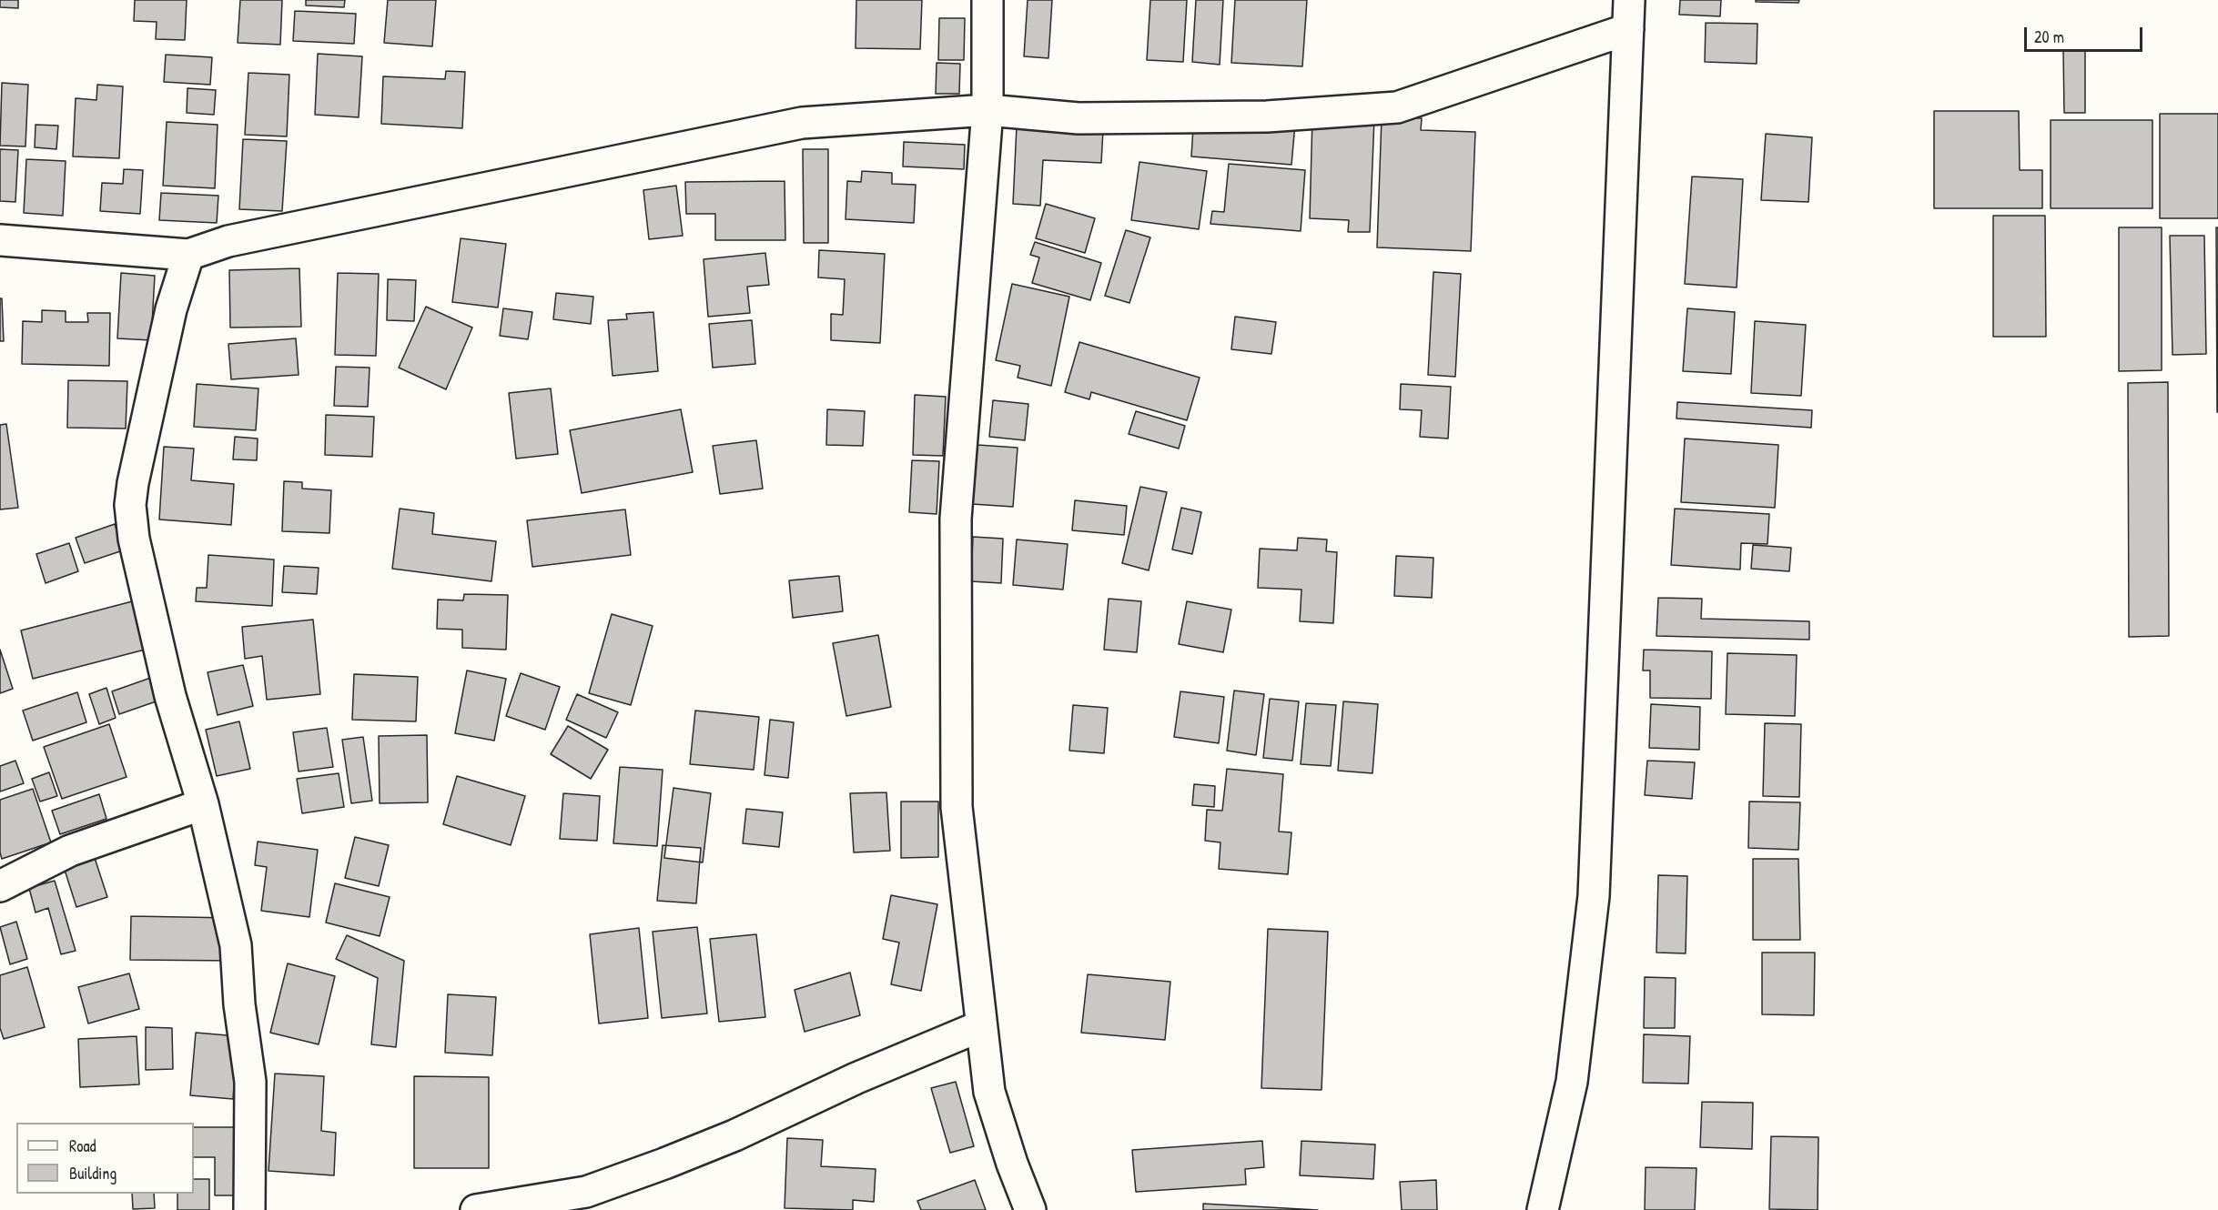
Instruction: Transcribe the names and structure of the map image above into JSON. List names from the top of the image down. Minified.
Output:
{"legend":["Road","Building"],"scale_bar":"20 m"}
